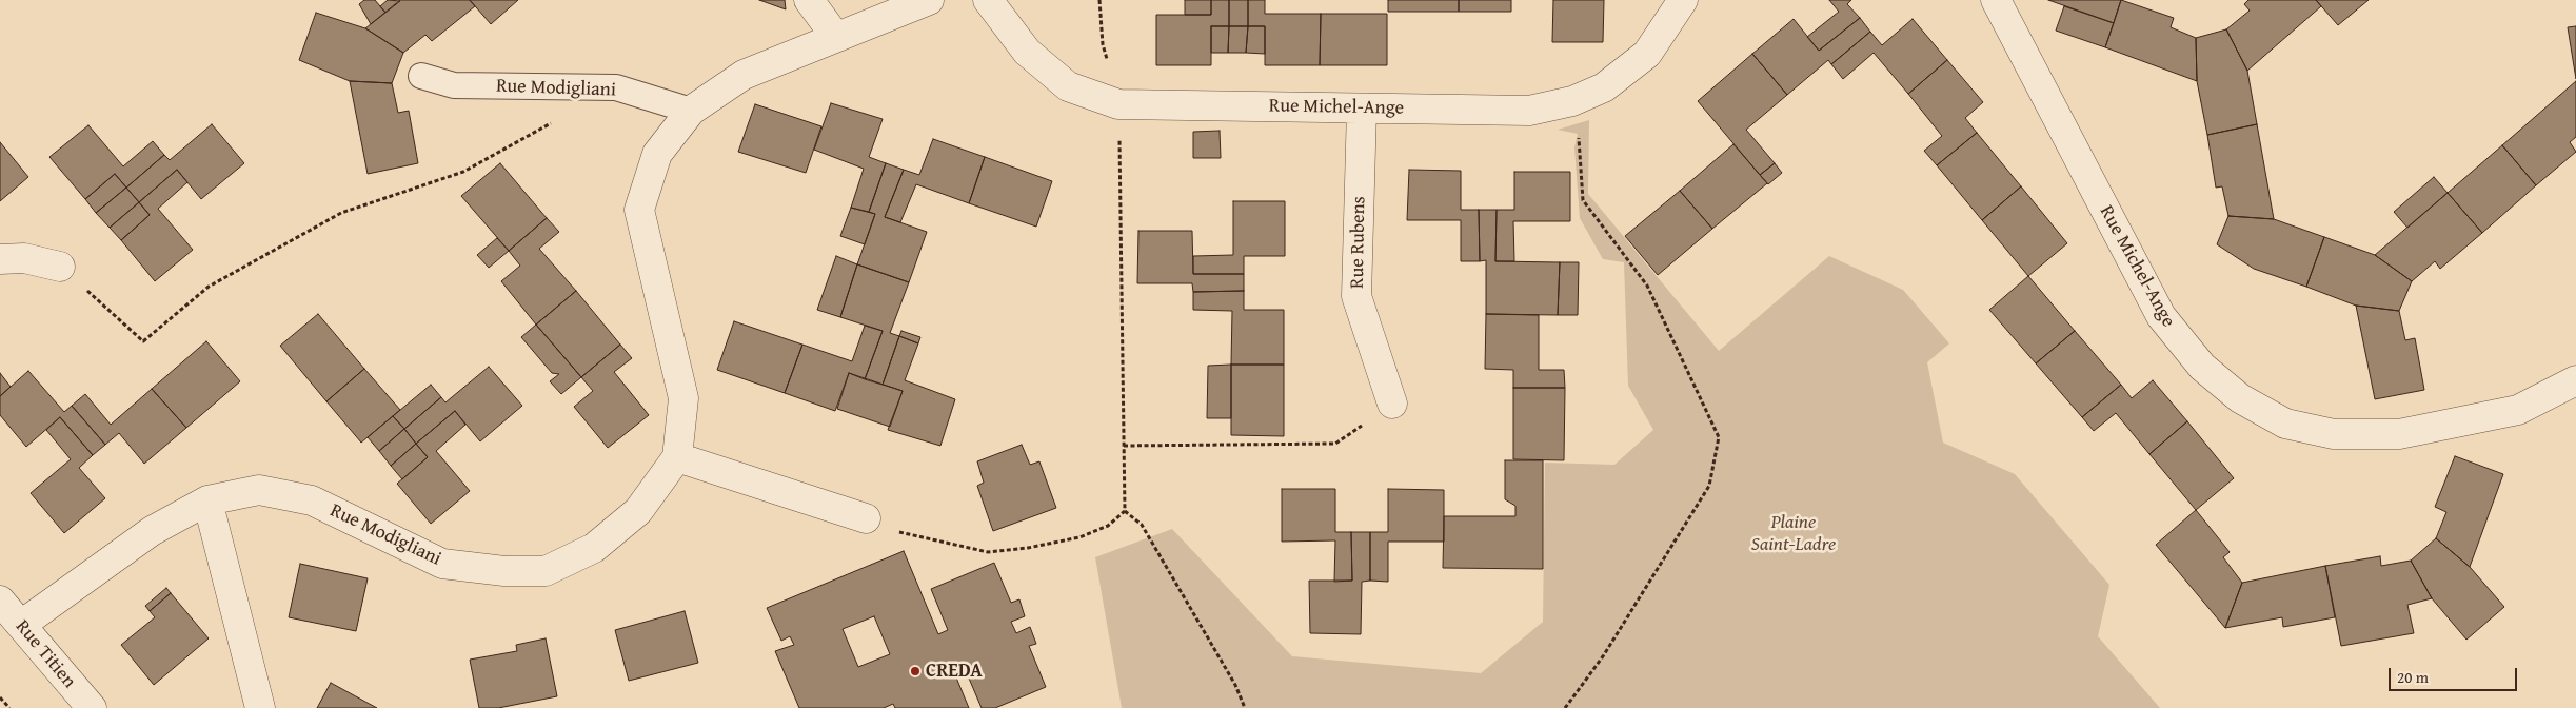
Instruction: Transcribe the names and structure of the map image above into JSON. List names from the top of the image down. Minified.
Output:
{"streets":{"street":["Rue Modigliani","Rue Michel-Ange","Rue Rubens","Rue Titien"]},"crossings":[["Rue Modigliani","Rue Titien"],["Rue Michel-Ange","Rue Rubens"]],"parks":["Plaine Saint-Ladre"],"places":["CREDA"],"scale_bar":"20 m"}
